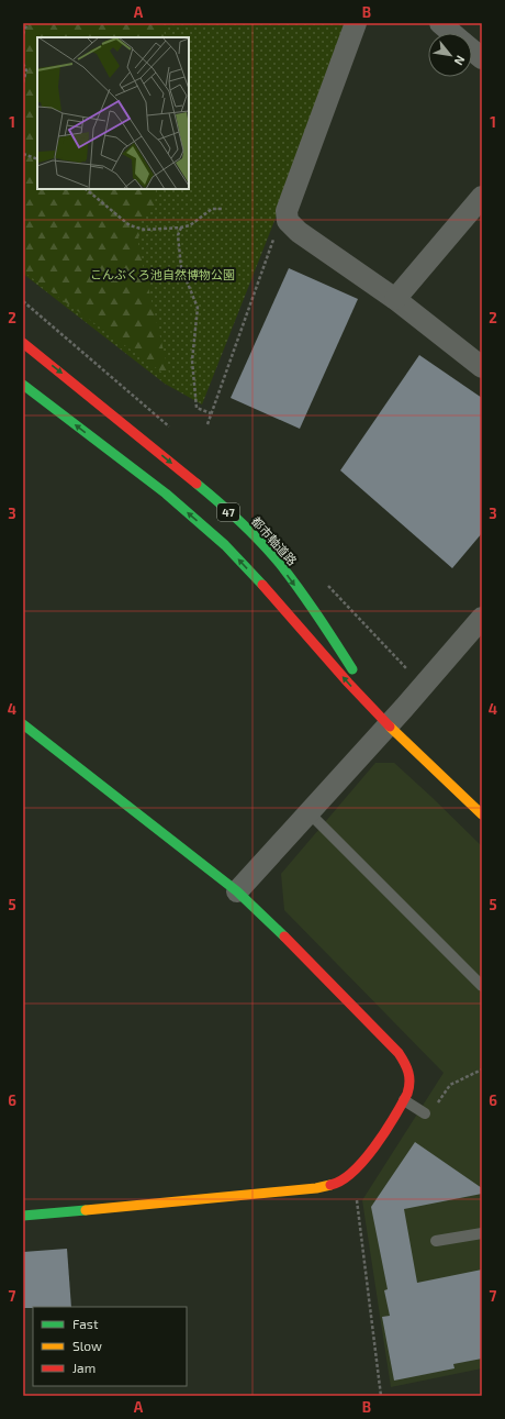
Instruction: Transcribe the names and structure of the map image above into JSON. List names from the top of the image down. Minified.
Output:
{"streets":{"main road":["47","都市軸道路"]},"parks":["こんぶくろ池自然博物公園"],"legend":["Fast","Slow","Jam"],"north":"bottom right","grid":{"columns":["A","B"],"rows":["1","2","3","4","5","6","7"]}}
